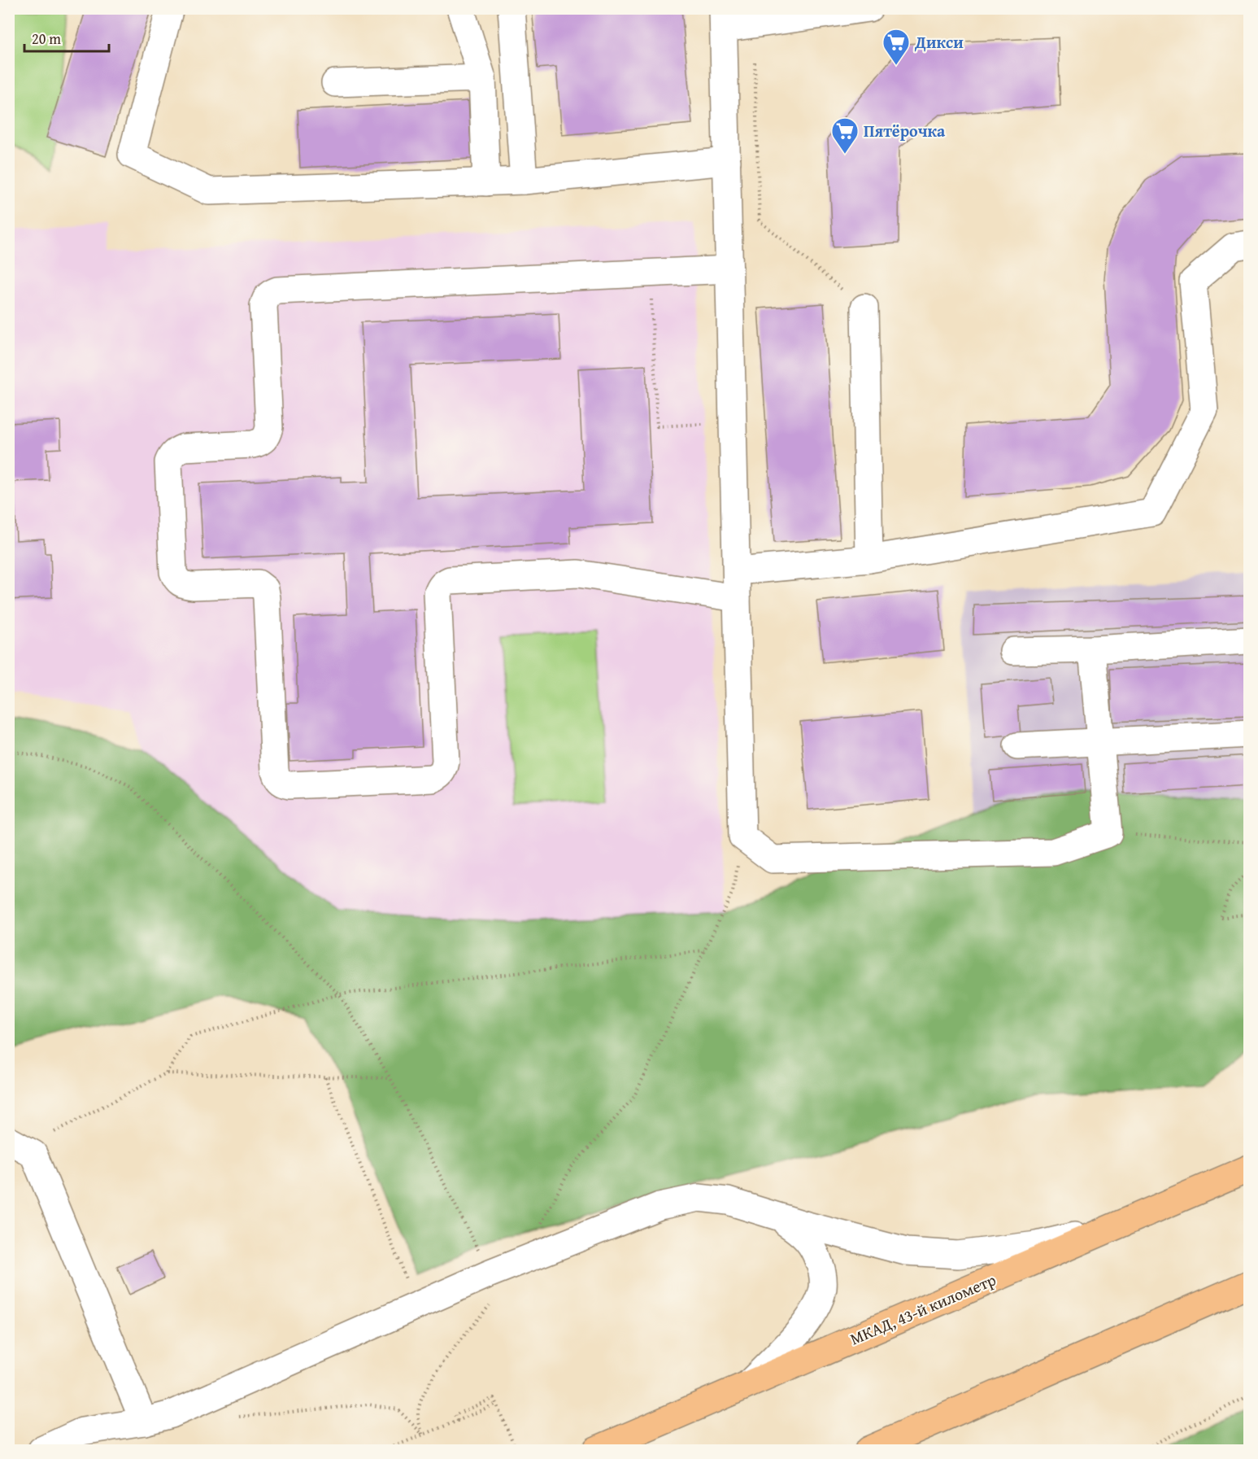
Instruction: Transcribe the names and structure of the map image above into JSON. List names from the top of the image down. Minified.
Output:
{"streets":{"highway":["МКАД, 43-й километр"]},"places":{"supermarket":["Дикси","Пятёрочка"]},"scale_bar":"20 m"}
